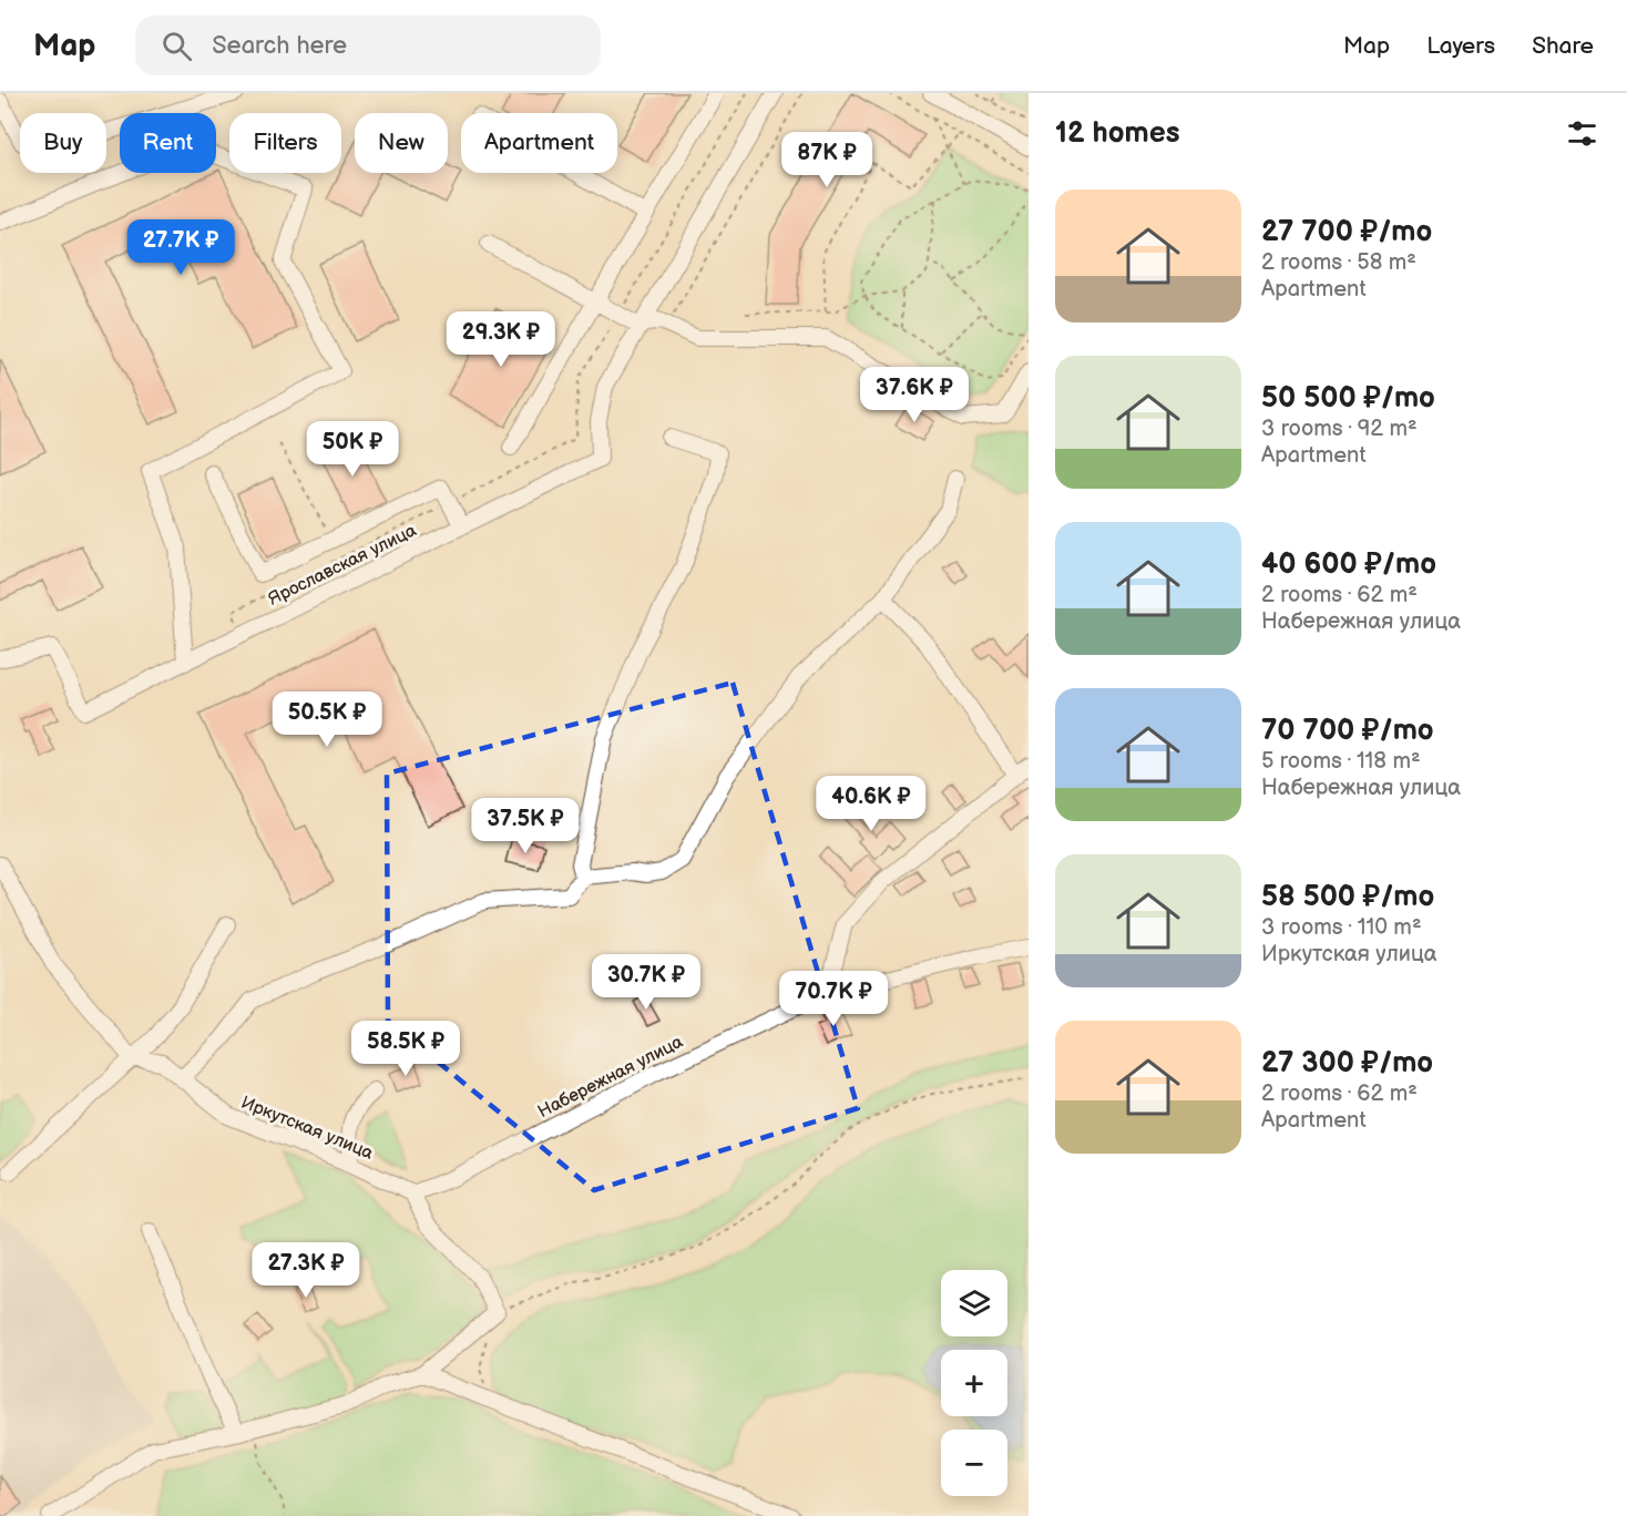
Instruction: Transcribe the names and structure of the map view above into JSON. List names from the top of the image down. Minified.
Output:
{"streets":{"street":["Ярославская улица","Набережная улица","Иркутская улица"]},"crossings":[["Набережная улица","Иркутская улица"]],"page":{"header":"Map","search":"Search here","nav":["Map","Layers","Share"],"heading":"12 homes","chip":["Buy","Rent","Filters","New","Apartment"],"price":["87K ₽","27.7K ₽","29.3K ₽","37.6K ₽","50K ₽","50.5K ₽","40.6K ₽","37.5K ₽","30.7K ₽","70.7K ₽","58.5K ₽","27.3K ₽"],"list":[{"name":"27 700 ₽/mo","note":"2 rooms · 58 m² · Apartment"},{"name":"50 500 ₽/mo","note":"3 rooms · 92 m² · Apartment"},{"name":"40 600 ₽/mo","note":"2 rooms · 62 m² · Набережная улица"},{"name":"70 700 ₽/mo","note":"5 rooms · 118 m² · Набережная улица"},{"name":"58 500 ₽/mo","note":"3 rooms · 110 m² · Иркутская улица"},{"name":"27 300 ₽/mo","note":"2 rooms · 62 m² · Apartment"}],"map_buttons":["+","−"]}}
